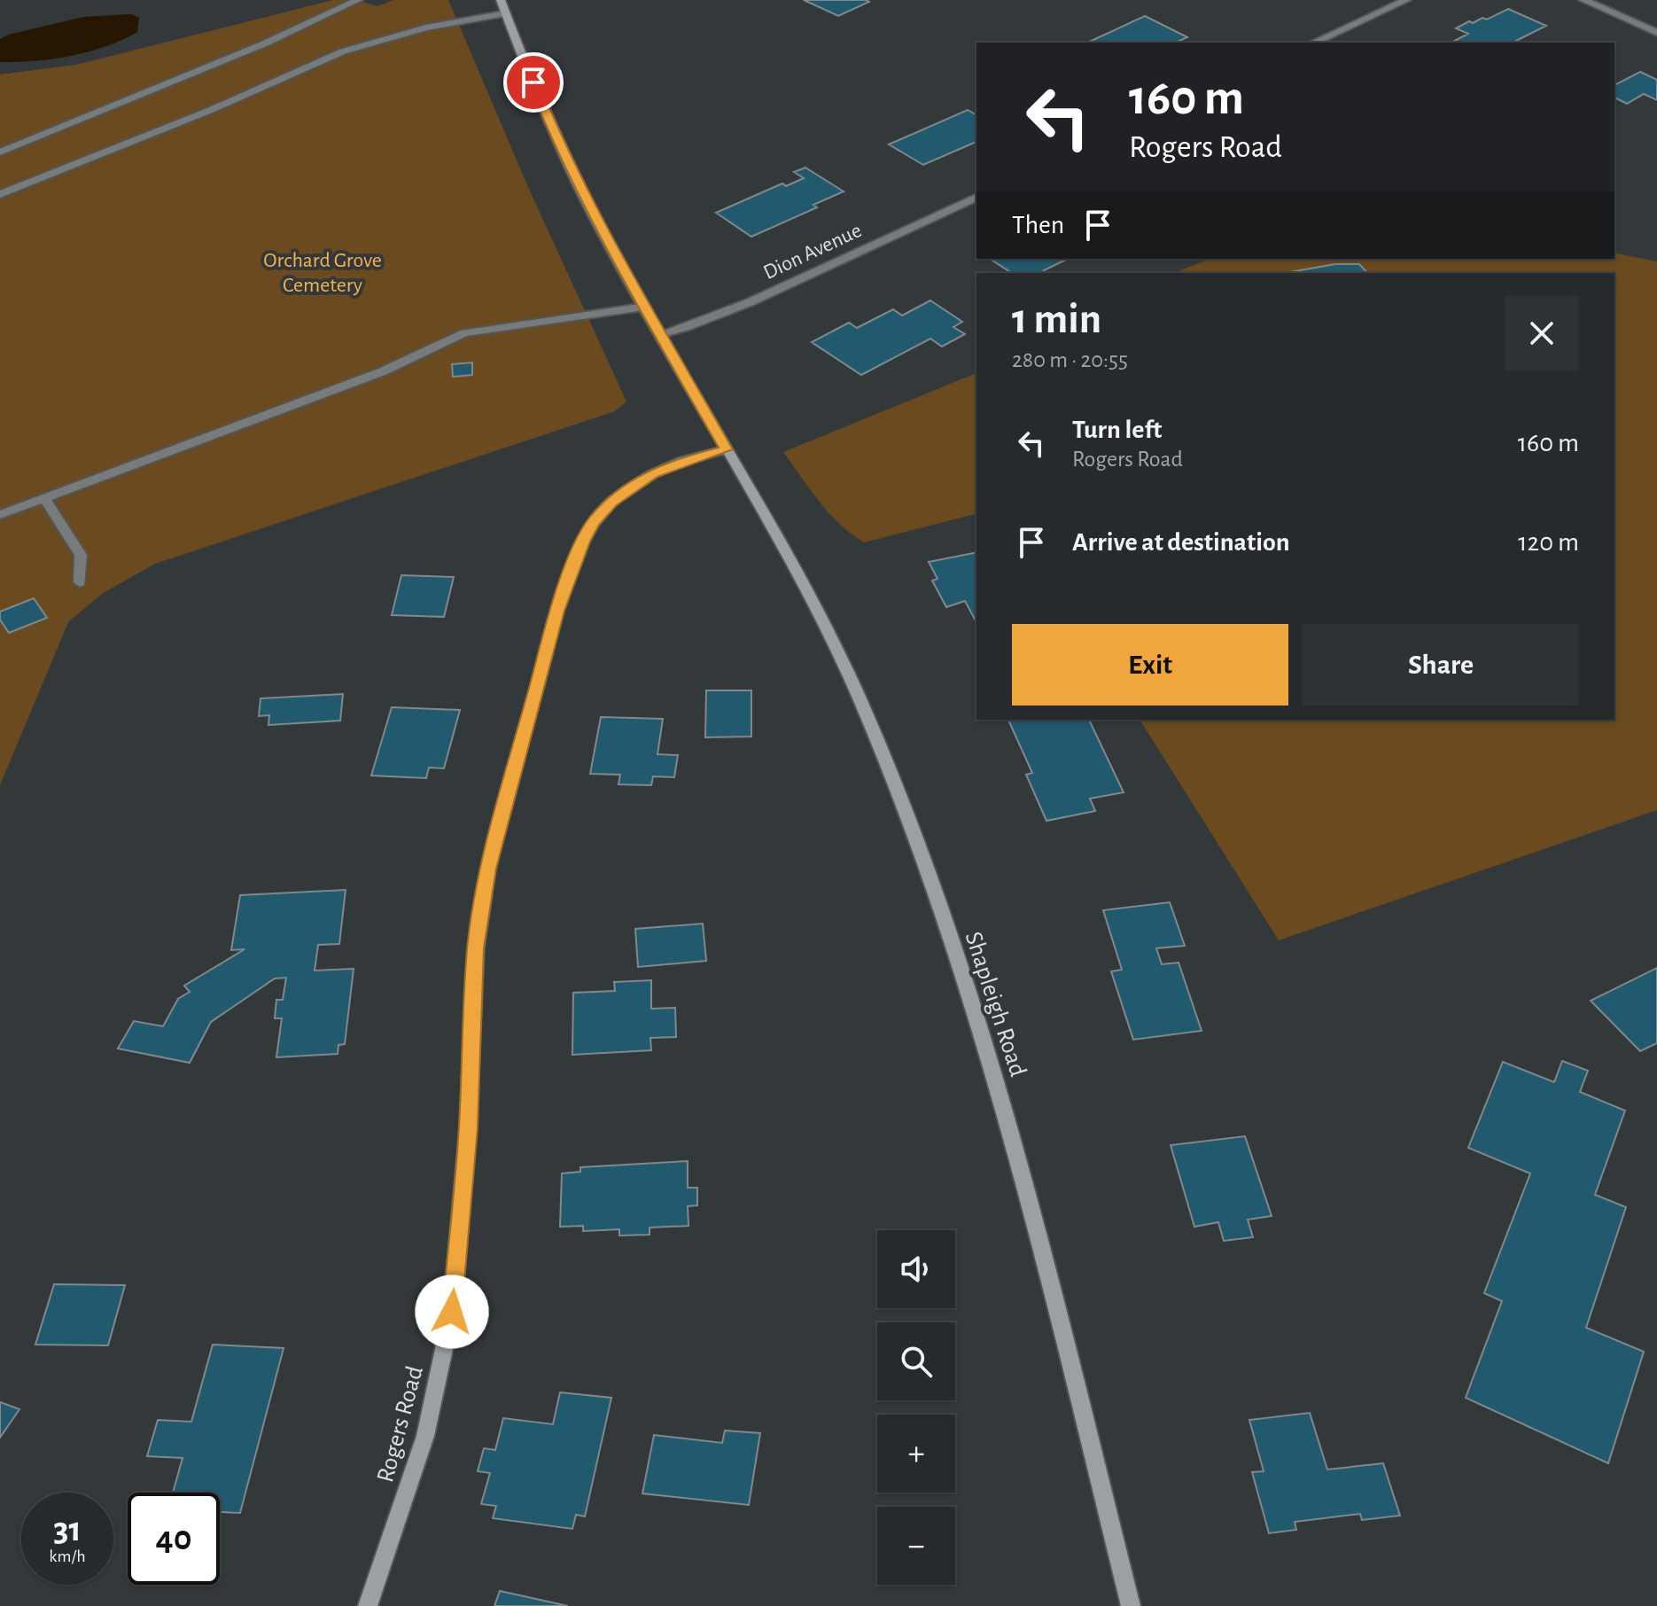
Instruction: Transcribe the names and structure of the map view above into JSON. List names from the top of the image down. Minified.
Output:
{"streets":{"main road":["Shapleigh Road","Rogers Road"],"street":["Dion Avenue"]},"crossings":[["Shapleigh Road","Rogers Road"]],"parks":["Orchard Grove Cemetery"],"page":{"turn":["160 m","Rogers Road"],"then":"Then","heading":["1 min","280 m · 20:55"],"list":[{"name":"Turn left","note":"Rogers Road","value":"160 m"},{"name":"Arrive at destination","value":"120 m"}],"buttons":["Exit","Share"],"map_buttons":["+","−"],"speed":"31 km/h","limit":"40"}}
